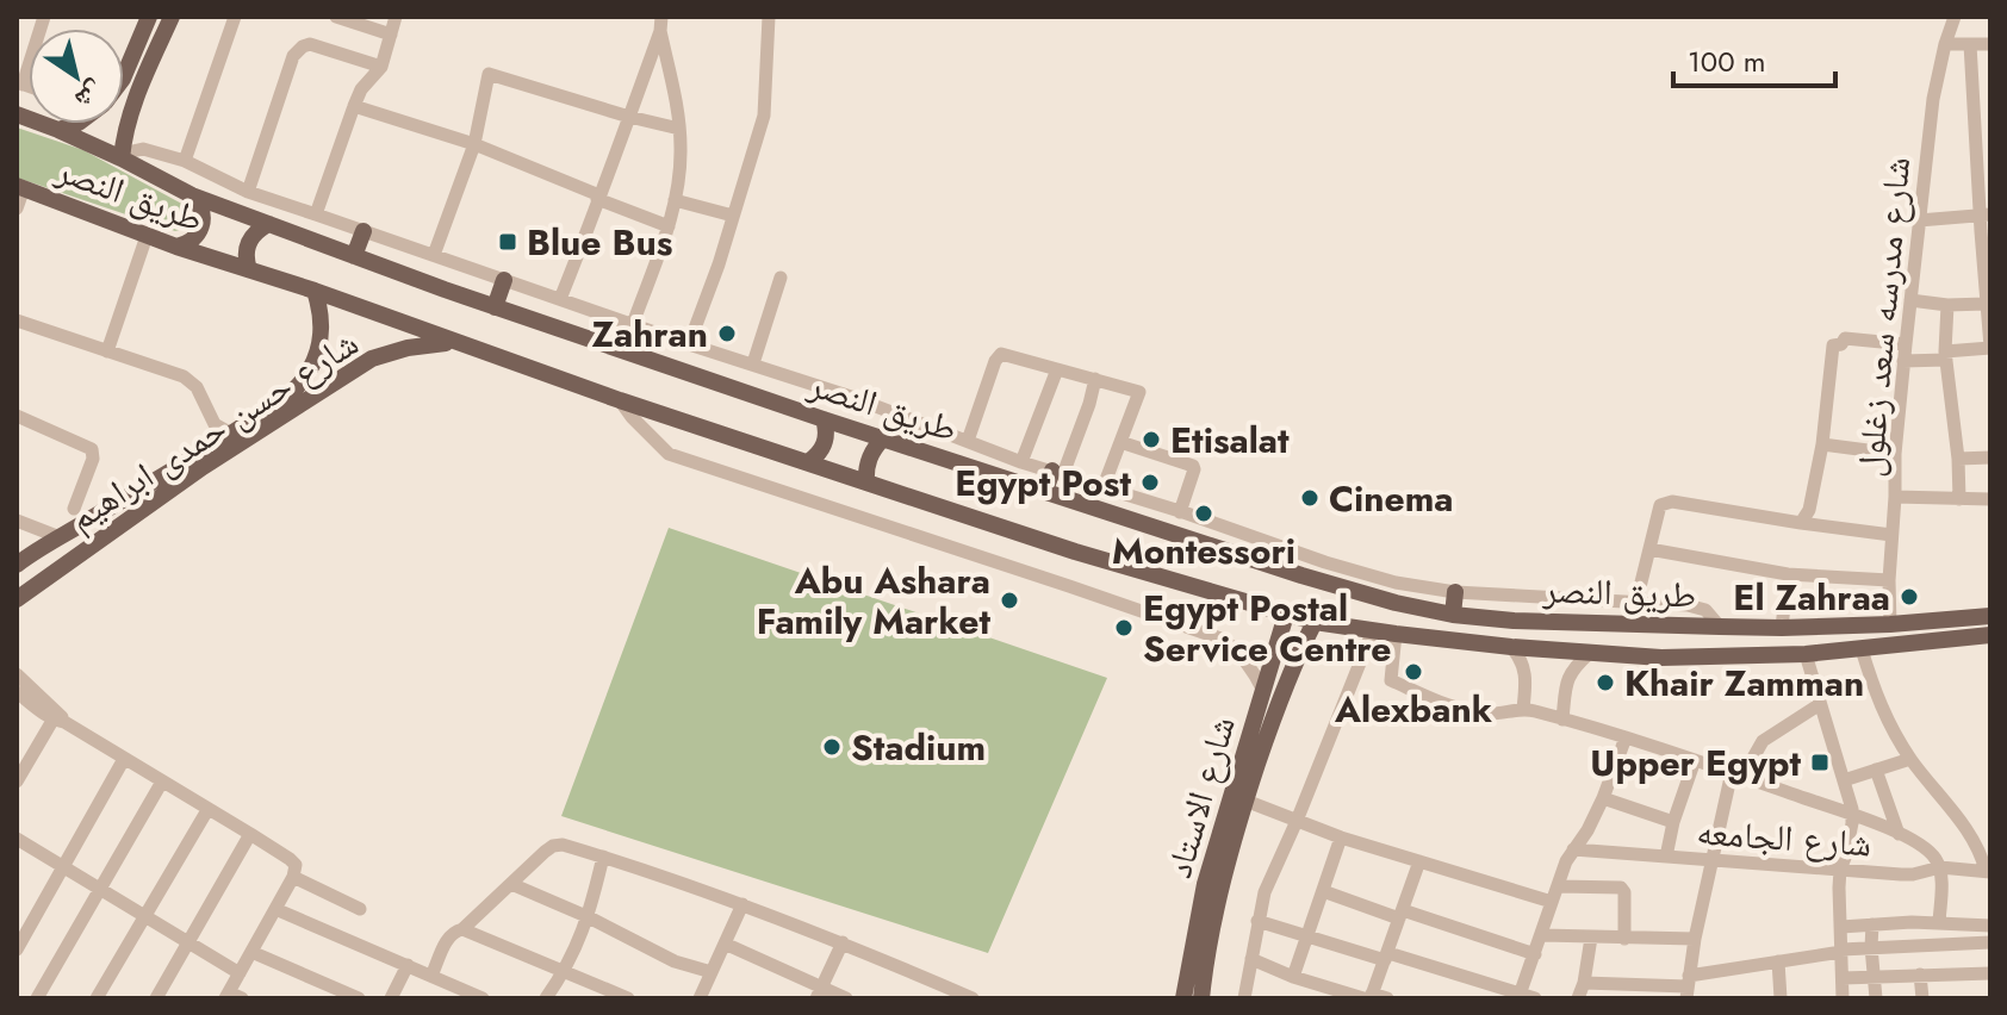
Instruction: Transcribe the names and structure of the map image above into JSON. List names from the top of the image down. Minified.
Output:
{"streets":{"main road":["طريق النصر","شارع حسن حمدى ابراهيم","شارع الاستاد"],"street":["شارع مدرسه سعد زغلول","شارع الجامعه"]},"crossings":[["طريق النصر","شارع مدرسه سعد زغلول"],["طريق النصر","شارع حسن حمدى ابراهيم"],["طريق النصر","شارع الاستاد"]],"places":{"transit":["Blue Bus","Upper Egypt"],"other":["Zahran","Etisalat","Egypt Post","Cinema","Montessori","El Zahraa","Abu Ashara Family Market","Egypt Postal Service Centre","Alexbank","Khair Zamman","Stadium"]},"scale_bar":"100 m","north":"bottom right"}
